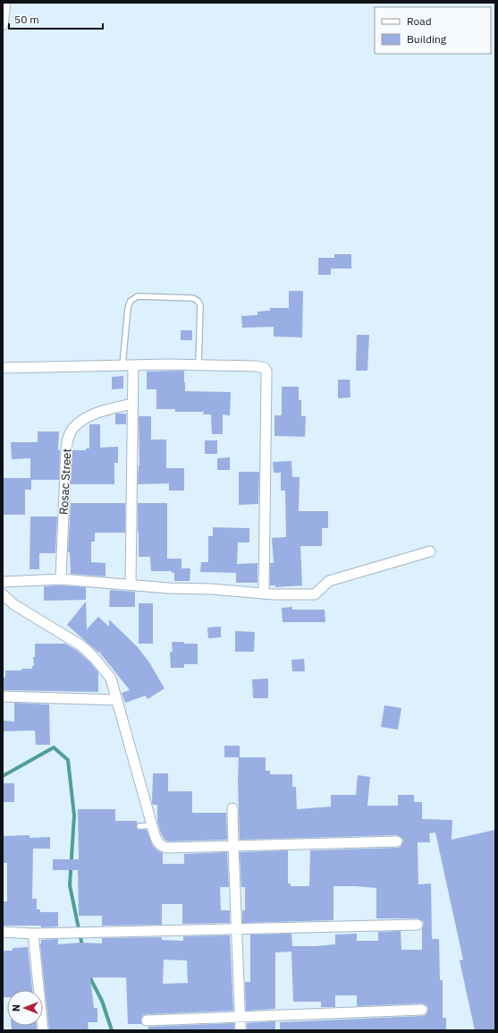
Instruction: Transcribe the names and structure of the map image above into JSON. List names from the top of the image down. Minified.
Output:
{"streets":{"street":["Rosac Street"]},"legend":["Road","Building"],"scale_bar":"50 m","north":"left"}
